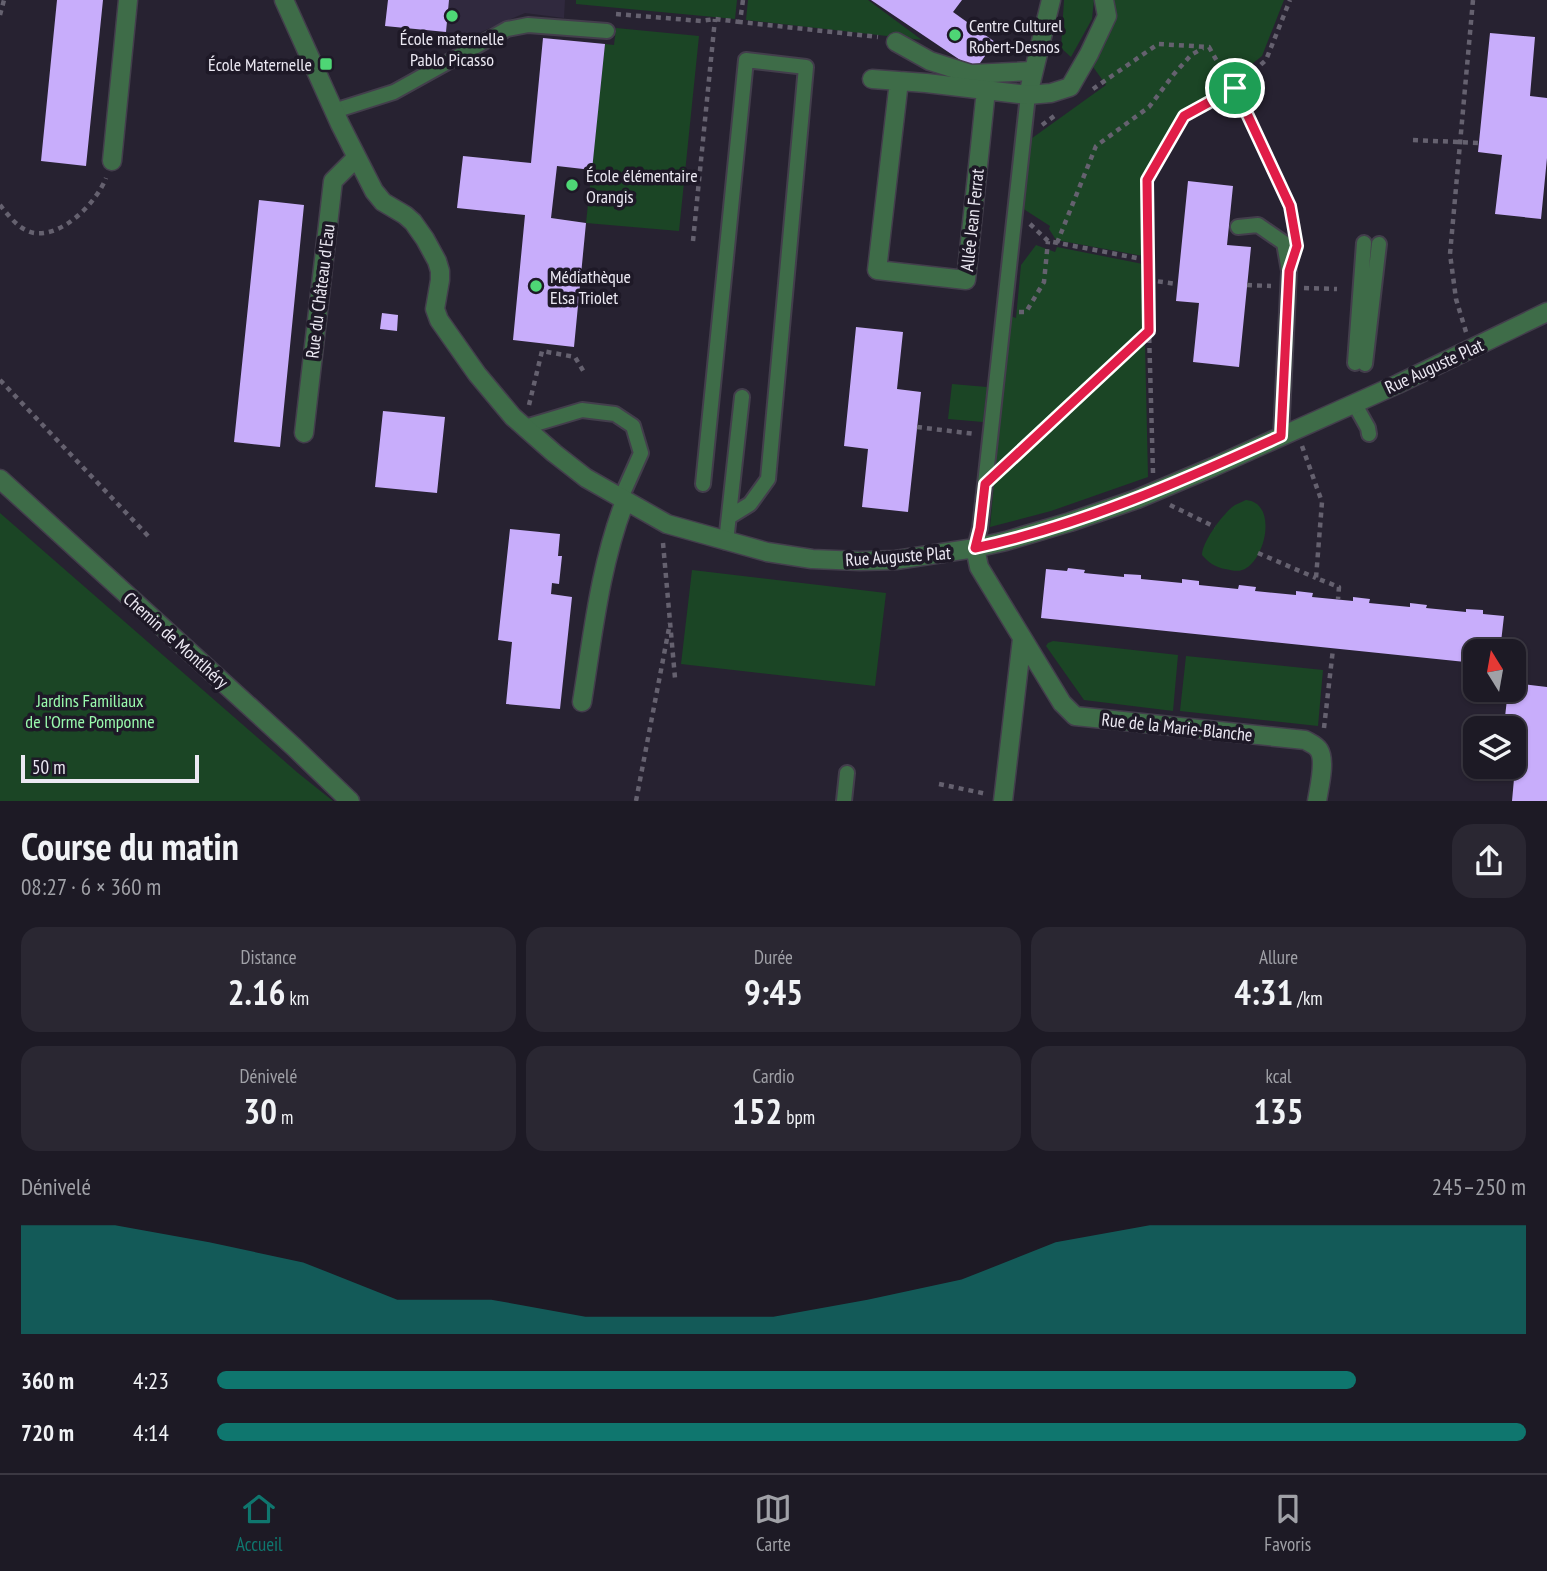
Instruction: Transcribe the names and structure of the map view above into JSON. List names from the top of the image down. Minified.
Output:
{"streets":{"street":["Allée Jean Ferrat","Rue du Château d'Eau","Rue Auguste Plat","Chemin de Montlhéry","Rue de la Marie-Blanche"]},"crossings":[["Rue Auguste Plat","Rue de la Marie-Blanche"]],"parks":["Jardins Familiaux de l’Orme Pomponne"],"places":{"other":["École maternelle Pablo Picasso","Centre Culturel Robert-Desnos","École élémentaire Orangis","Médiathèque Elsa Triolet"],"transit":["École Maternelle"]},"scale_bar":"50 m","north":"top","page":{"scale":"50 m","heading":["Course du matin","08:27 · 6 × 360 m"],"stats":[["Distance","2.16 km"],["Durée","9:45"],["Allure","4:31 /km"],["Dénivelé","30 m"],["Cardio","152 bpm"],["kcal","135"]],"chart":["Dénivelé","245–250 m"],"list":[{"name":"360 m","note":"4:23"},{"name":"720 m","note":"4:14"}],"tabs":["Accueil","Carte","Favoris"]}}
